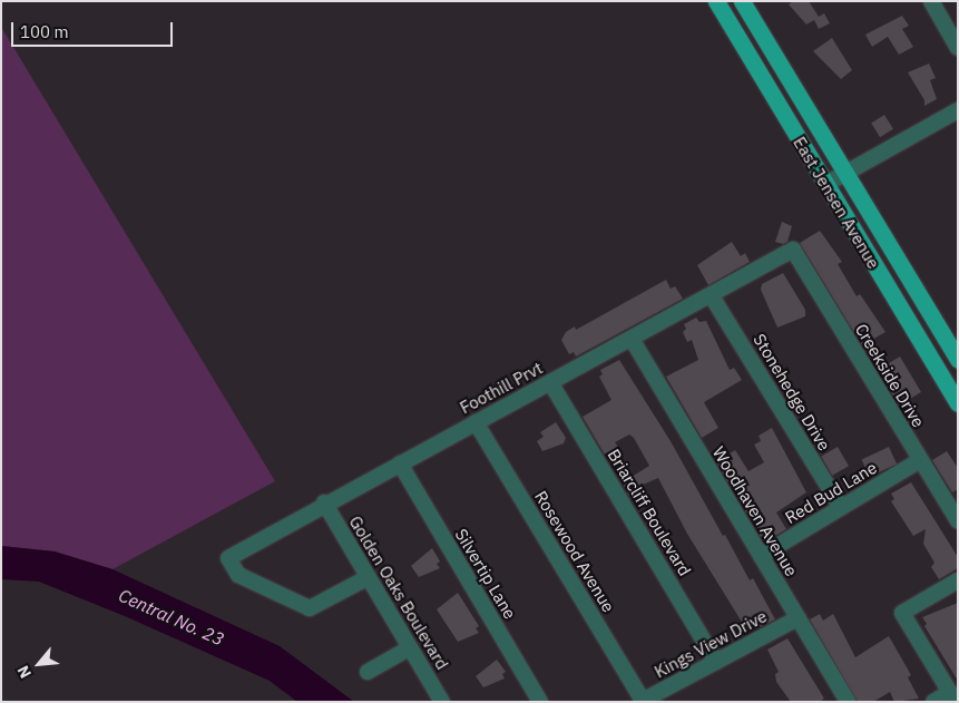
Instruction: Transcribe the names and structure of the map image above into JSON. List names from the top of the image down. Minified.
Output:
{"streets":{"main road":["East Jensen Avenue"],"street":["Creekside Drive","Foothill Prvt","Stonehedge Drive","Red Bud Lane","Woodhaven Avenue","Briarcliff Boulevard","Rosewood Avenue","Silvertip Lane","Golden Oaks Boulevard","Kings View Drive"]},"crossings":[["Creekside Drive","Foothill Prvt"],["Creekside Drive","Red Bud Lane"],["Foothill Prvt","Stonehedge Drive"],["Foothill Prvt","Woodhaven Avenue"],["Foothill Prvt","Briarcliff Boulevard"],["Foothill Prvt","Rosewood Avenue"],["Foothill Prvt","Silvertip Lane"],["Foothill Prvt","Golden Oaks Boulevard"],["Stonehedge Drive","Red Bud Lane"],["Red Bud Lane","Woodhaven Avenue"],["Woodhaven Avenue","Kings View Drive"],["Briarcliff Boulevard","Kings View Drive"],["Rosewood Avenue","Kings View Drive"]],"water":["Central No. 23"],"scale_bar":"100 m","north":"bottom left"}
